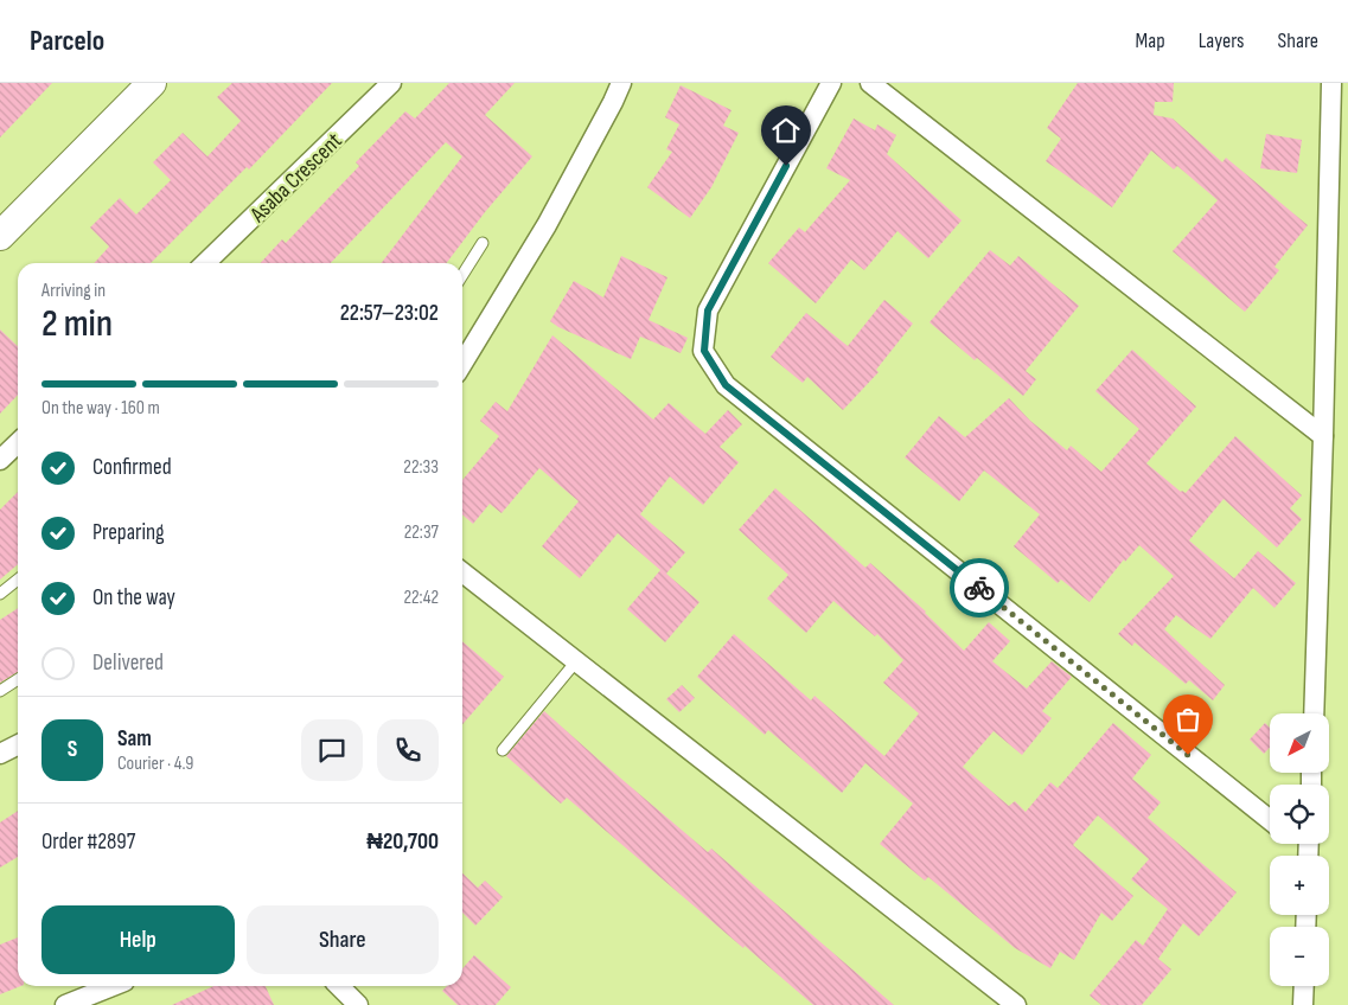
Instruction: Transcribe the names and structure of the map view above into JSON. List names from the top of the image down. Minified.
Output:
{"streets":{"street":["Asaba Crescent"]},"north":"bottom left","page":{"header":"Parcelo","nav":["Map","Layers","Share"],"heading":["2 min","Arriving in","22:57–23:02"],"panel":["Sam","Courier · 4.9","Order #2897","₦20,700"],"bar":"On the way · 160 m","list":[["Confirmed","22:33"],["Preparing","22:37"],["On the way","22:42"],"Delivered"],"map_buttons":["+","−"],"round":"S","buttons":["Help","Share"]}}
